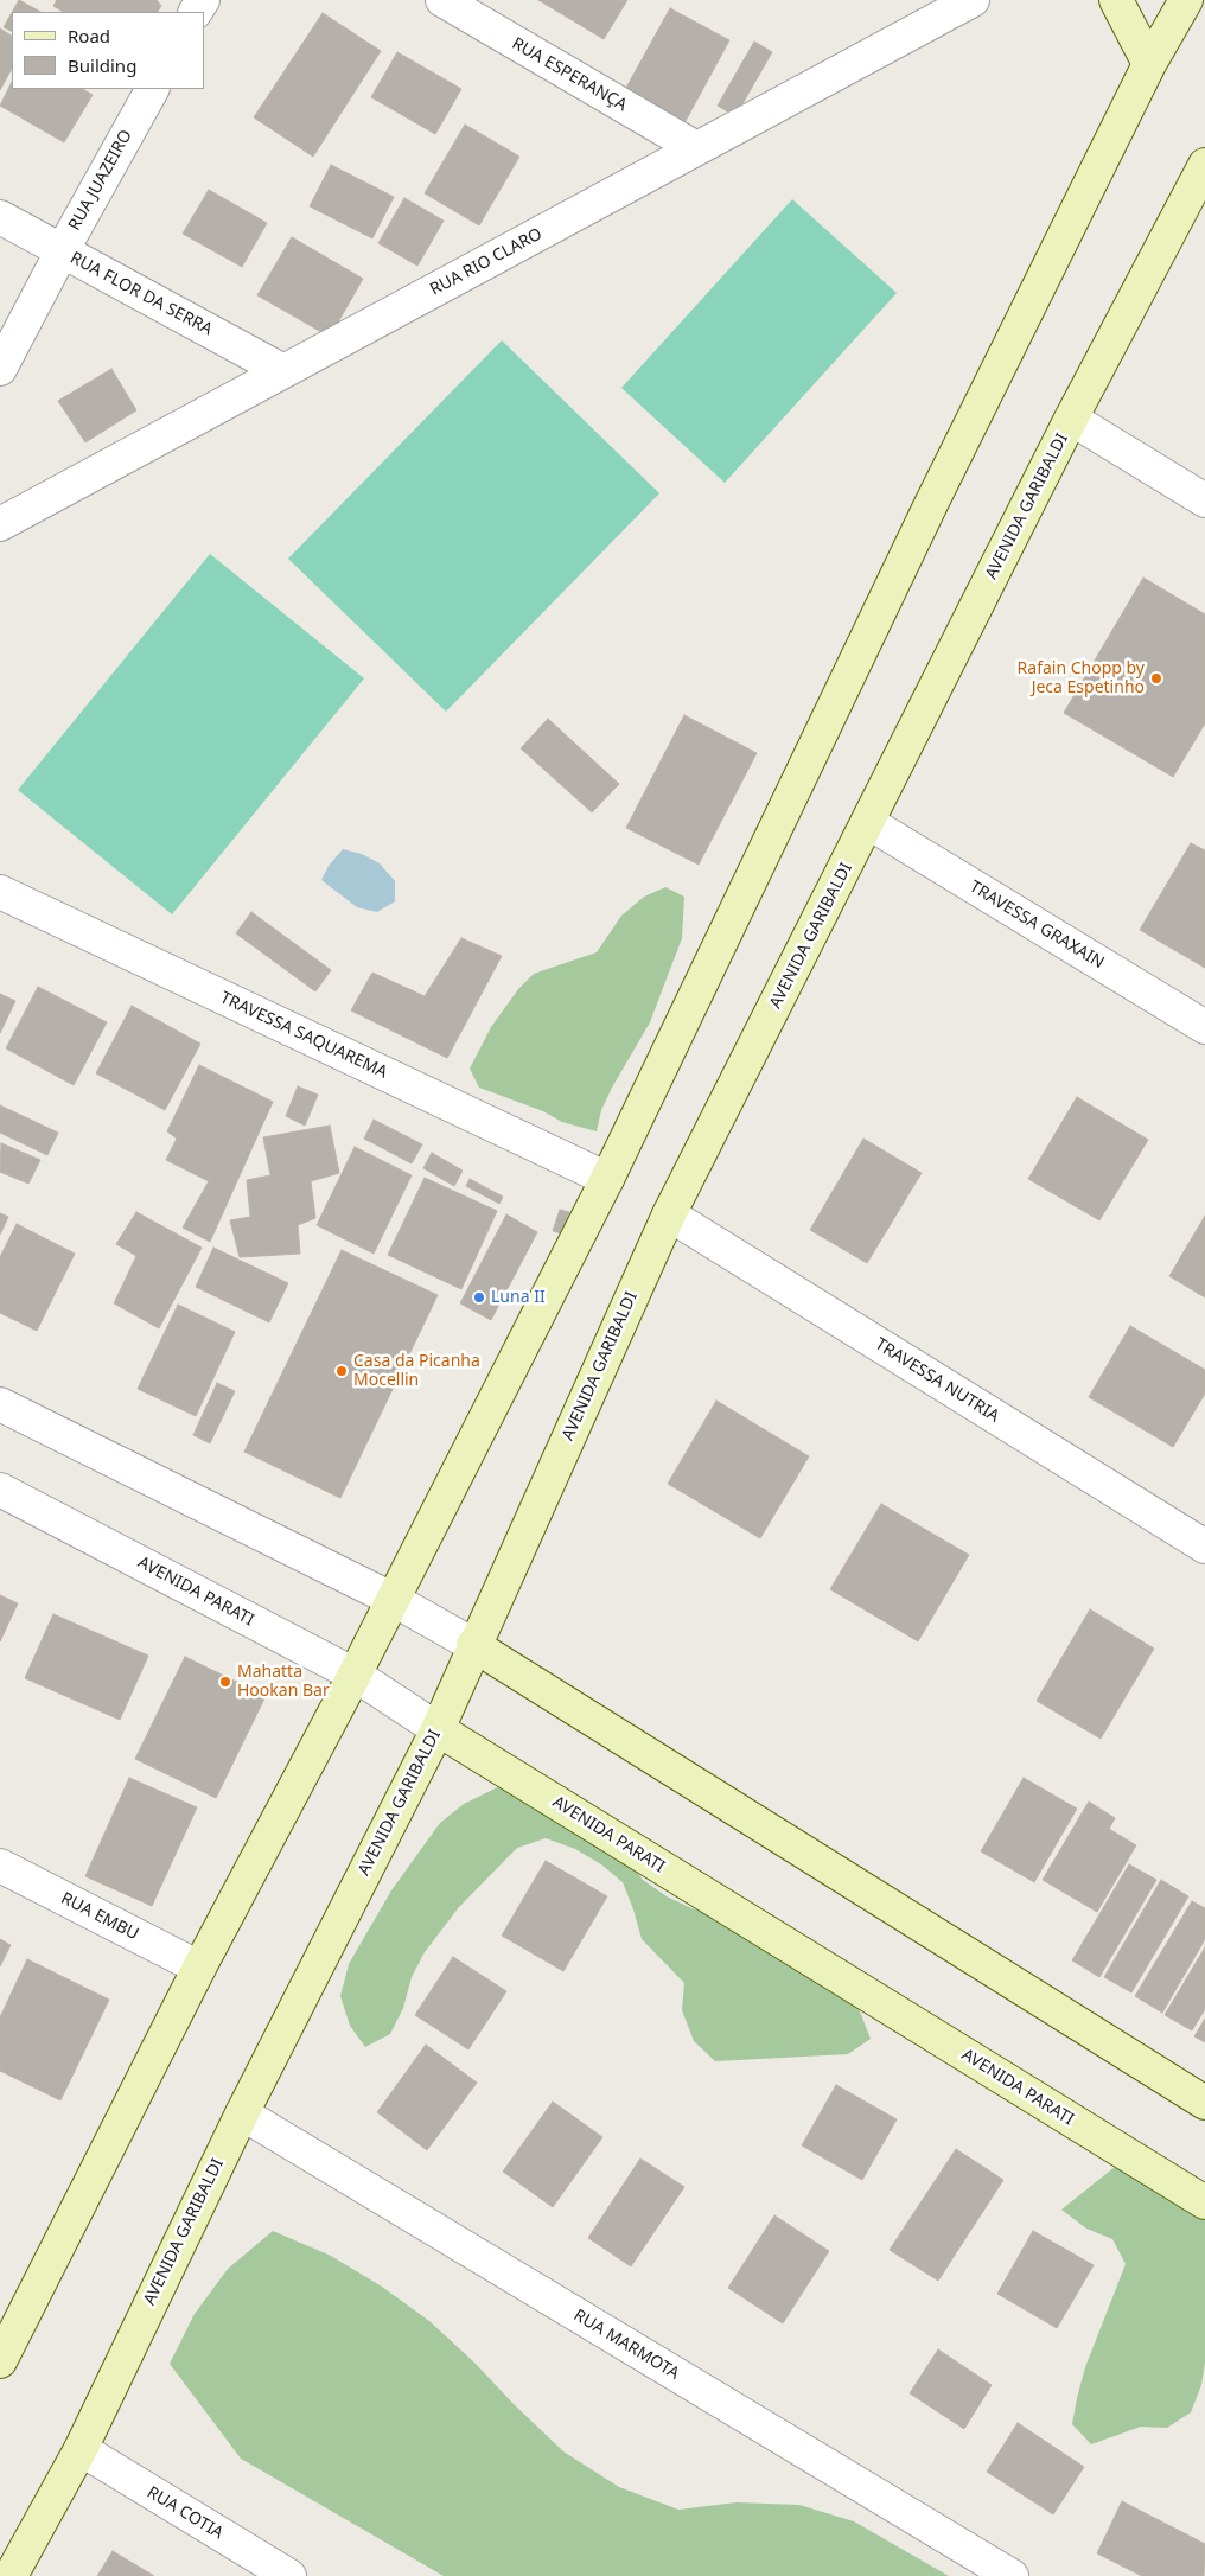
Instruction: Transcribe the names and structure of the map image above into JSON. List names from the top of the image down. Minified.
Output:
{"streets":{"main road":["AVENIDA GARIBALDI","AVENIDA PARATI"],"street":["RUA ESPERANÇA","RUA JUAZEIRO","RUA RIO CLARO","RUA FLOR DA SERRA","TRAVESSA GRAXAIN","TRAVESSA SAQUAREMA","TRAVESSA NUTRIA","RUA EMBU","RUA MARMOTA","RUA COTIA"]},"crossings":[["RUA ESPERANÇA","RUA RIO CLARO"],["RUA JUAZEIRO","RUA FLOR DA SERRA"],["RUA RIO CLARO","RUA FLOR DA SERRA"],["AVENIDA GARIBALDI","TRAVESSA GRAXAIN"],["AVENIDA GARIBALDI","TRAVESSA NUTRIA"],["AVENIDA GARIBALDI","AVENIDA PARATI"],["AVENIDA GARIBALDI","RUA MARMOTA"],["AVENIDA GARIBALDI","RUA COTIA"]],"places":["Rafain Chopp by Jeca Espetinho","Luna II","Casa da Picanha Mocellin","Mahatta Hookan Bar"],"legend":["Road","Building"]}
